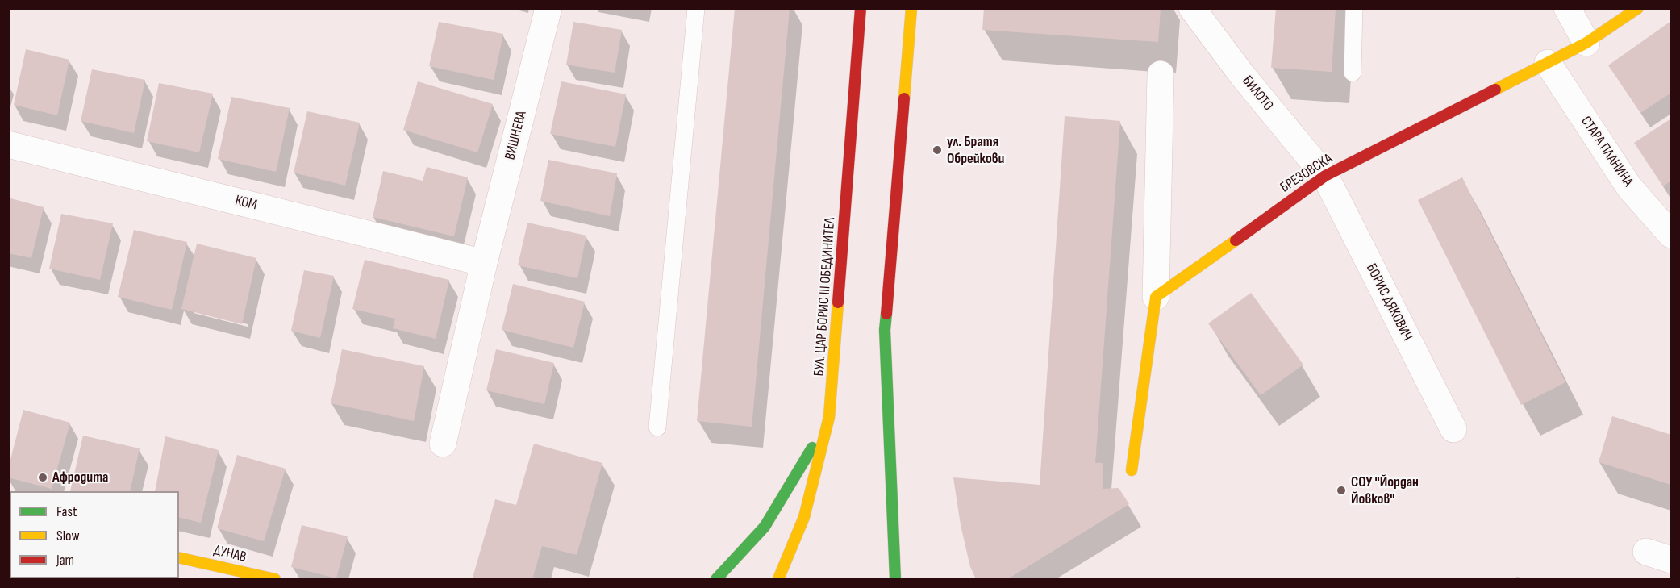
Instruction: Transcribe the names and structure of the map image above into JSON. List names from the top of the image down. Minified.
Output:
{"streets":{"main road":["БРЕЗОВСКА","БУЛ. ЦАР БОРИС III ОБЕДИНИТЕЛ","ДУНАВ"],"street":["БИЛОТО","ВИШНЕВА","СТАРА ПЛАНИНА","КОМ","БОРИС ДЯКОВИЧ"]},"crossings":[["БИЛОТО","БРЕЗОВСКА"],["БИЛОТО","БОРИС ДЯКОВИЧ"],["ВИШНЕВА","КОМ"],["СТАРА ПЛАНИНА","БРЕЗОВСКА"],["БРЕЗОВСКА","БОРИС ДЯКОВИЧ"]],"places":["ул. Братя Обрейкови","Афродита","СОУ \"Йордан Йовков\""],"legend":["Fast","Slow","Jam"]}
